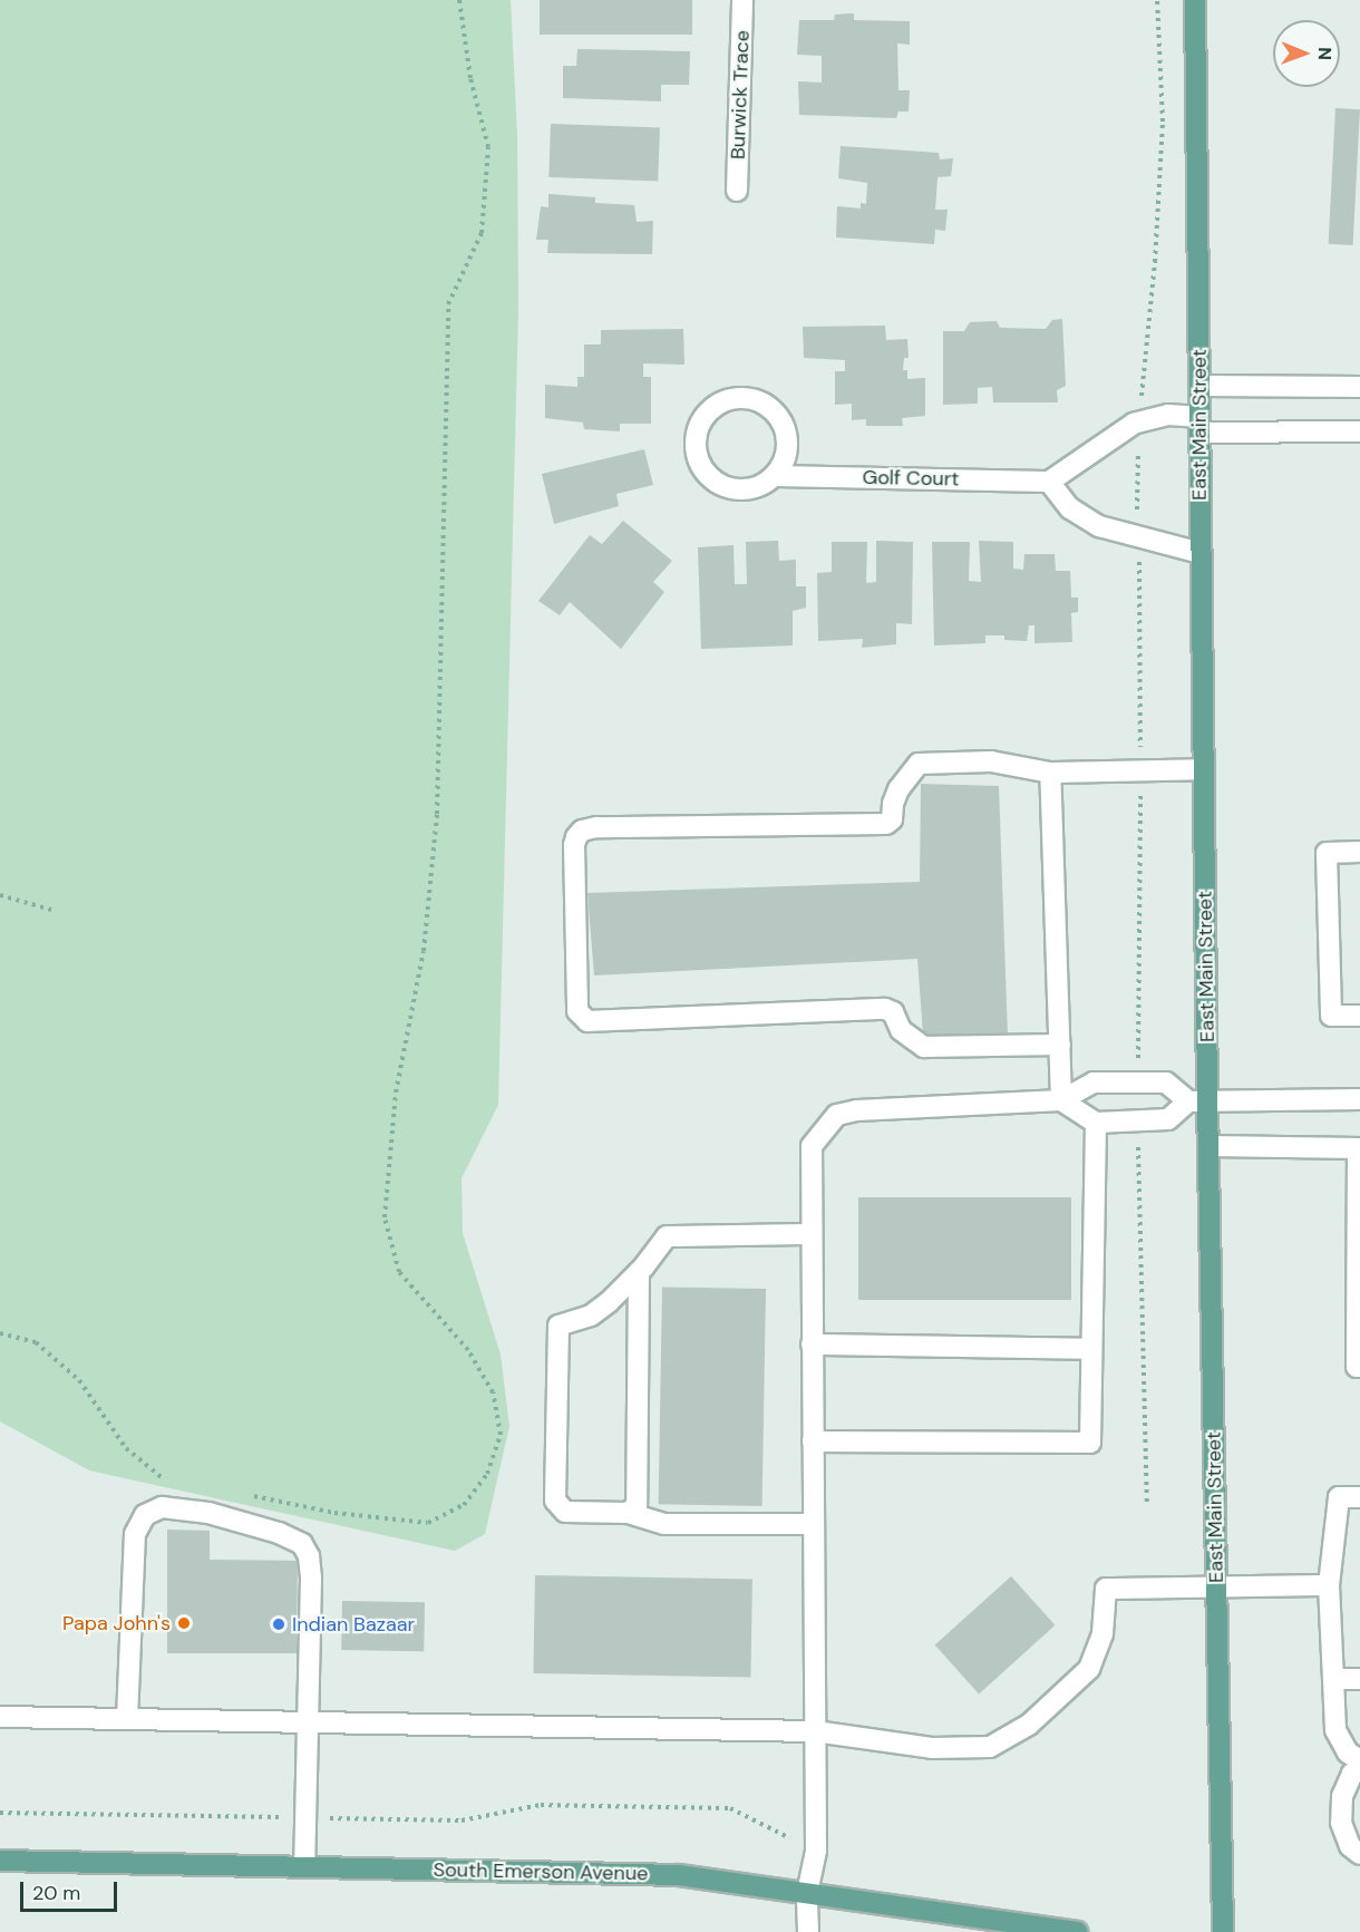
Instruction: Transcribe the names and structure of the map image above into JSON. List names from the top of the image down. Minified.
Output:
{"streets":{"main road":["East Main Street","South Emerson Avenue"],"street":["Burwick Trace","Golf Court"]},"places":["Papa John's","Indian Bazaar"],"scale_bar":"20 m","north":"right"}
